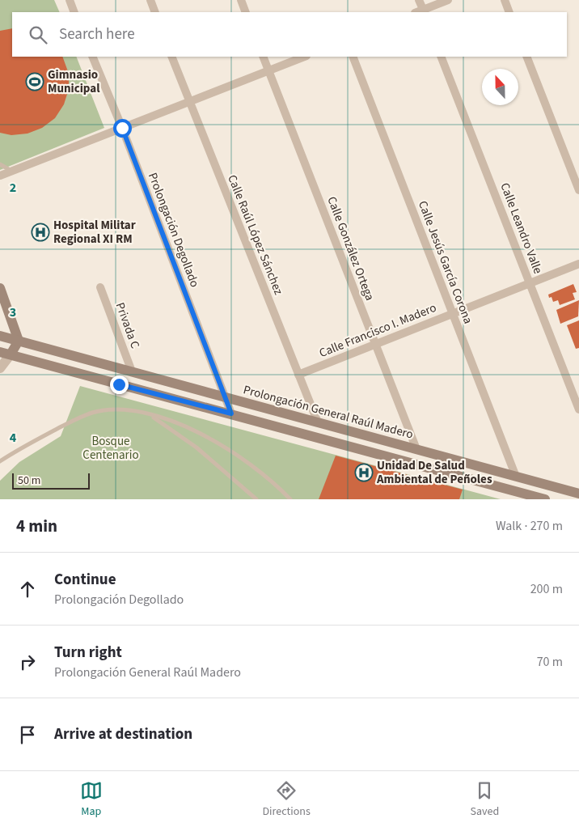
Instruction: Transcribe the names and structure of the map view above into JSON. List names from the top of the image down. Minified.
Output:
{"streets":{"main road":["Prolongación General Raúl Madero"],"street":["Calle Leandro Valle","Prolongación Degollado","Calle Raúl López Sánchez","Calle González Ortega","Calle Jesús García Corona","Privada C","Calle Francisco I. Madero"]},"crossings":[["Calle Leandro Valle","Calle Francisco I. Madero"],["Prolongación Degollado","Prolongación General Raúl Madero"],["Calle Raúl López Sánchez","Calle Francisco I. Madero"],["Calle Raúl López Sánchez","Prolongación General Raúl Madero"],["Calle González Ortega","Calle Francisco I. Madero"],["Calle González Ortega","Prolongación General Raúl Madero"],["Calle Jesús García Corona","Calle Francisco I. Madero"],["Calle Jesús García Corona","Prolongación General Raúl Madero"],["Privada C","Prolongación General Raúl Madero"]],"parks":["Bosque Centenario"],"places":{"sports":["Gimnasio Municipal"],"hospital":["Hospital Militar Regional XI RM","Unidad De Salud Ambiental de Peñoles"]},"scale_bar":"50 m","north":"top","page":{"search":"Search here","scale":"50 m","heading":["4 min","Walk · 270 m"],"list":[["Continue","Prolongación Degollado","200 m"],["Turn right","Prolongación General Raúl Madero","70 m"],"Arrive at destination"],"nav":["Map","Directions","Saved"]},"grid":{"rows":["2","3","4"]}}
